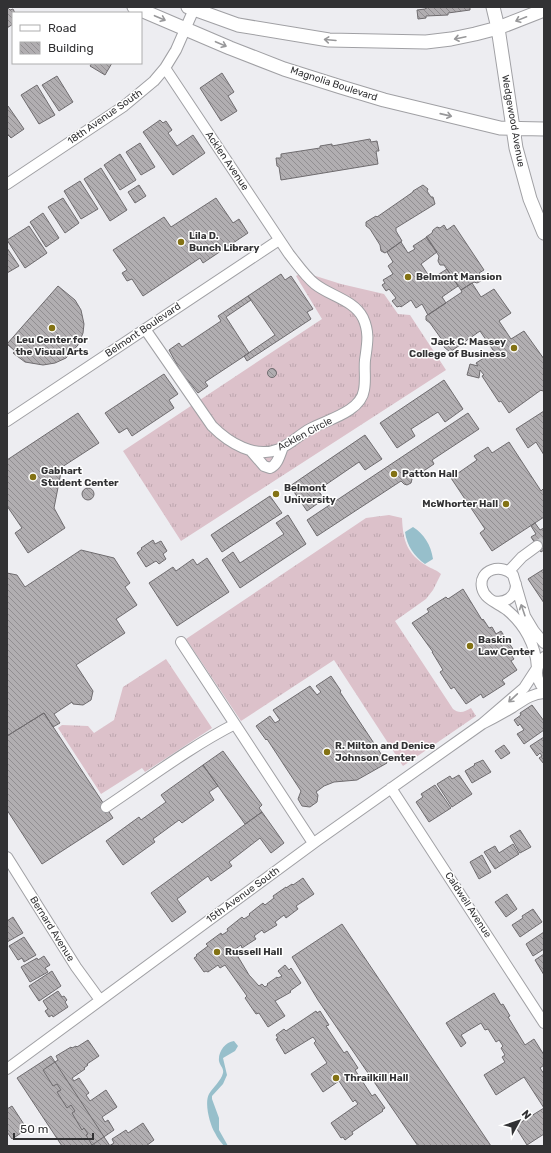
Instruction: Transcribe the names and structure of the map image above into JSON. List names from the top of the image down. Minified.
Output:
{"streets":{"main road":["Magnolia Boulevard","Wedgewood Avenue"],"street":["18th Avenue South","Acklen Avenue","Belmont Boulevard","Acklen Circle","15th Avenue South","Caldwell Avenue","Bernard Avenue"]},"crossings":[["Magnolia Boulevard","18th Avenue South"],["Magnolia Boulevard","Wedgewood Avenue"],["18th Avenue South","Acklen Avenue"],["Acklen Avenue","Belmont Boulevard"],["Acklen Avenue","Acklen Circle"],["Belmont Boulevard","Acklen Circle"],["15th Avenue South","Caldwell Avenue"],["15th Avenue South","Bernard Avenue"]],"places":["Lila D. Bunch Library","Belmont Mansion","Leu Center for the Visual Arts","Jack C. Massey College of Business","Patton Hall","Gabhart Student Center","Belmont University","McWhorter Hall","Baskin Law Center","R. Milton and Denice Johnson Center","Russell Hall","Thrailkill Hall"],"legend":["Road","Building"],"scale_bar":"50 m","north":"top right"}
